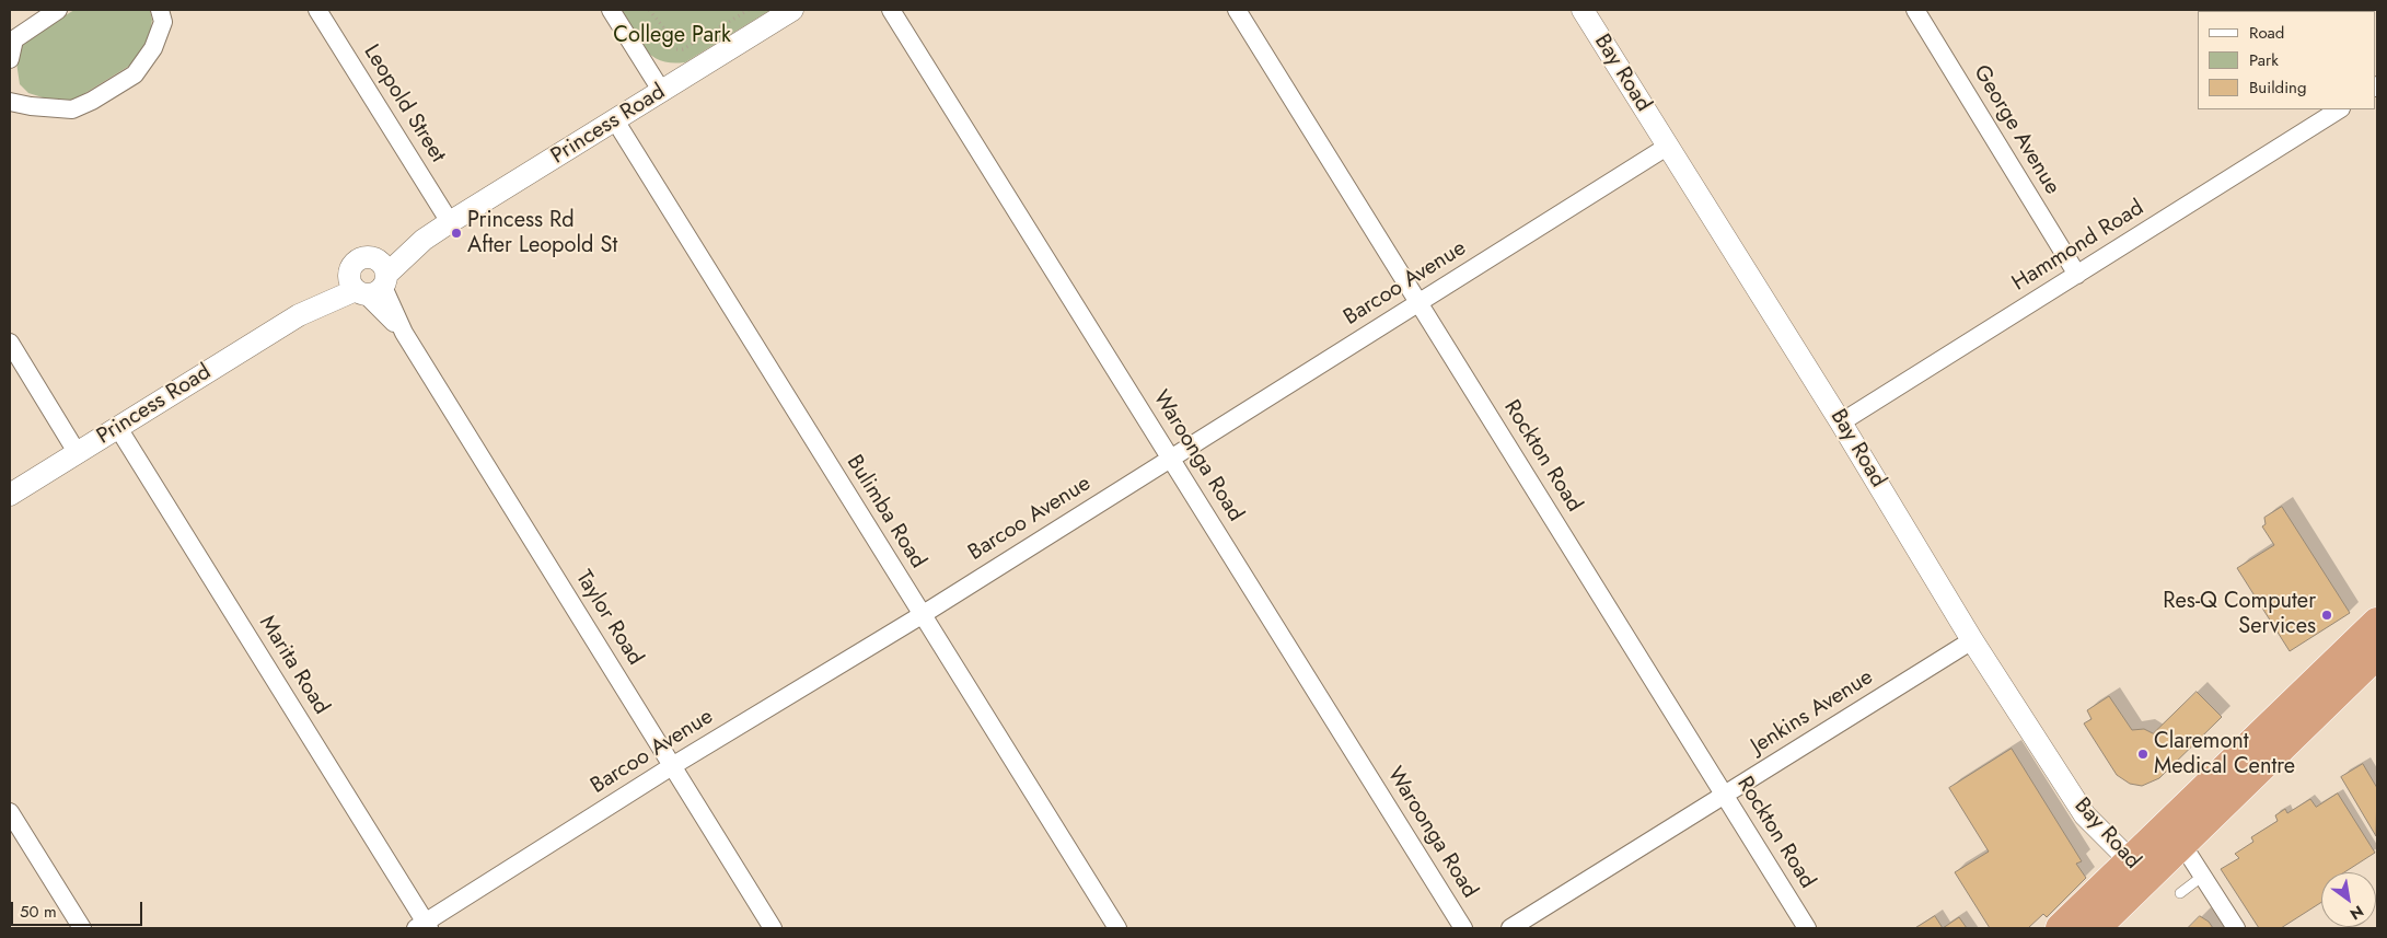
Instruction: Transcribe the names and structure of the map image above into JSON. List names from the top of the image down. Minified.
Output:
{"streets":{"street":["Bay Road","Leopold Street","Princess Road","George Avenue","Hammond Road","Barcoo Avenue","Waroonga Road","Rockton Road","Bulimba Road","Taylor Road","Marita Road","Jenkins Avenue"]},"crossings":[["Bay Road","Hammond Road"],["Bay Road","Barcoo Avenue"],["Bay Road","Jenkins Avenue"],["Leopold Street","Princess Road"],["Princess Road","Bulimba Road"],["Princess Road","Taylor Road"],["Princess Road","Marita Road"],["George Avenue","Hammond Road"],["Barcoo Avenue","Waroonga Road"],["Barcoo Avenue","Rockton Road"],["Barcoo Avenue","Bulimba Road"],["Barcoo Avenue","Taylor Road"],["Barcoo Avenue","Marita Road"],["Rockton Road","Jenkins Avenue"]],"parks":["College Park"],"places":["Princess Rd After Leopold St","Res-Q Computer Services","Claremont Medical Centre"],"legend":["Road","Park","Building"],"scale_bar":"50 m","north":"bottom right"}
